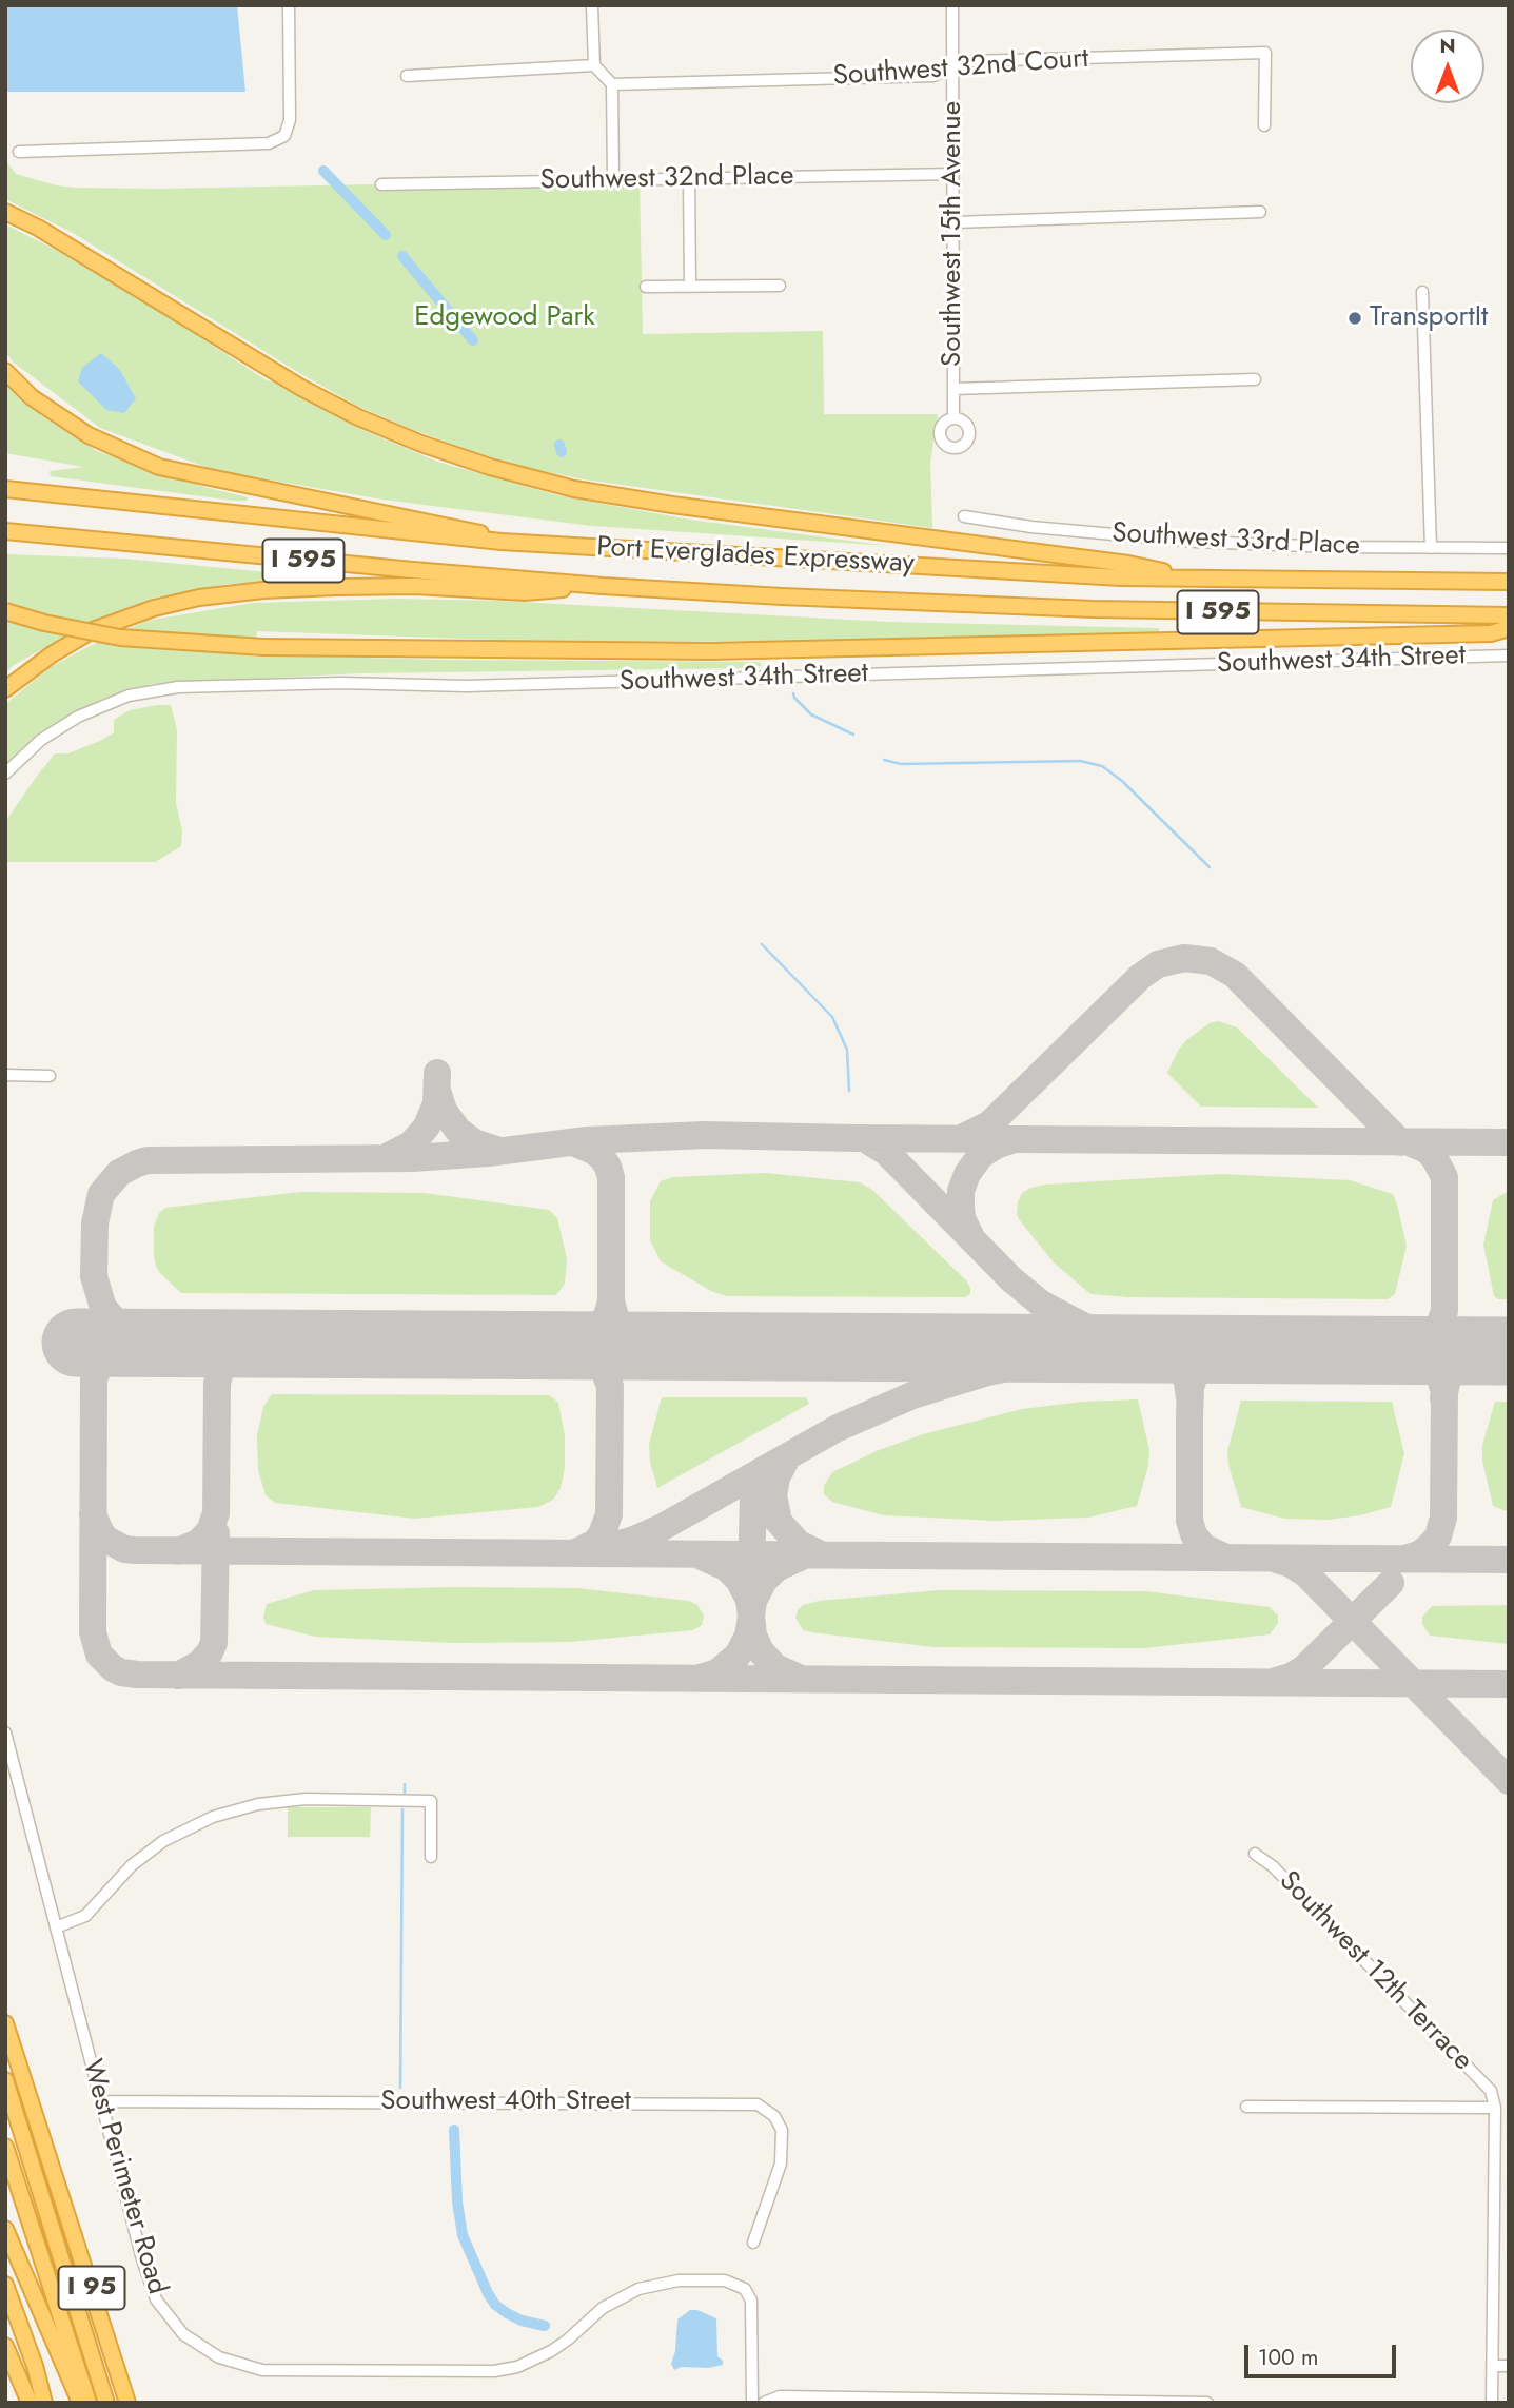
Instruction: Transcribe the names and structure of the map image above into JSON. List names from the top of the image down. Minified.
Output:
{"streets":{"highway":["Port Everglades Expressway","I 595","I 95"],"street":["Southwest 32nd Court","Southwest 32nd Place","Southwest 15th Avenue","Southwest 33rd Place","Southwest 34th Street","Southwest 12th Terrace","Southwest 40th Street","West Perimeter Road"]},"crossings":[["Southwest 32nd Court","Southwest 15th Avenue"],["Southwest 32nd Place","Southwest 15th Avenue"],["Southwest 40th Street","West Perimeter Road"]],"parks":["Edgewood Park"],"places":["TransportIt"],"scale_bar":"100 m","north":"top"}
